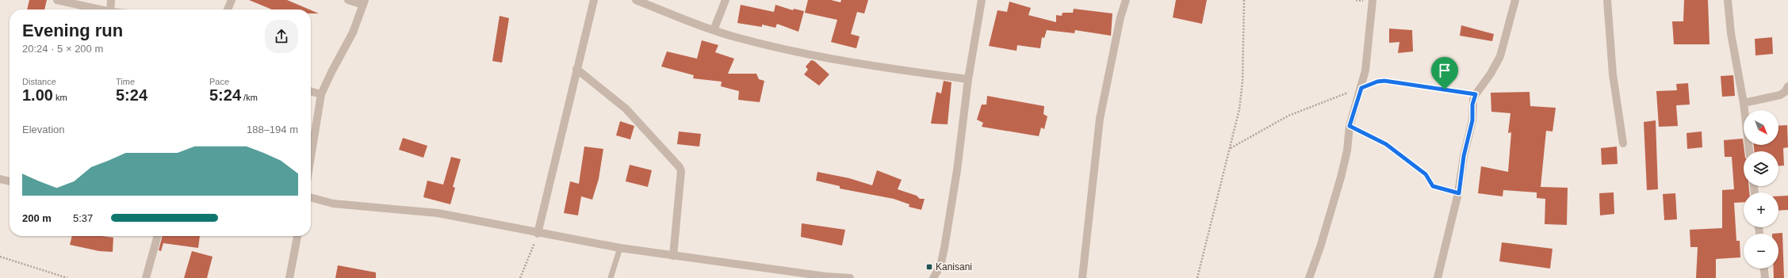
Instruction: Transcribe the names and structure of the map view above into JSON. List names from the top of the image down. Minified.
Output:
{"places":{"transit":["Kanisani"]},"north":"bottom right","page":{"heading":["Evening run","20:24 · 5 × 200 m"],"stats":[["Distance","1.00 km"],["Time","5:24"],["Pace","5:24 /km"]],"map_buttons":["+","−"],"chart":["Elevation","188–194 m"],"list":[{"name":"200 m","note":"5:37"}]}}
